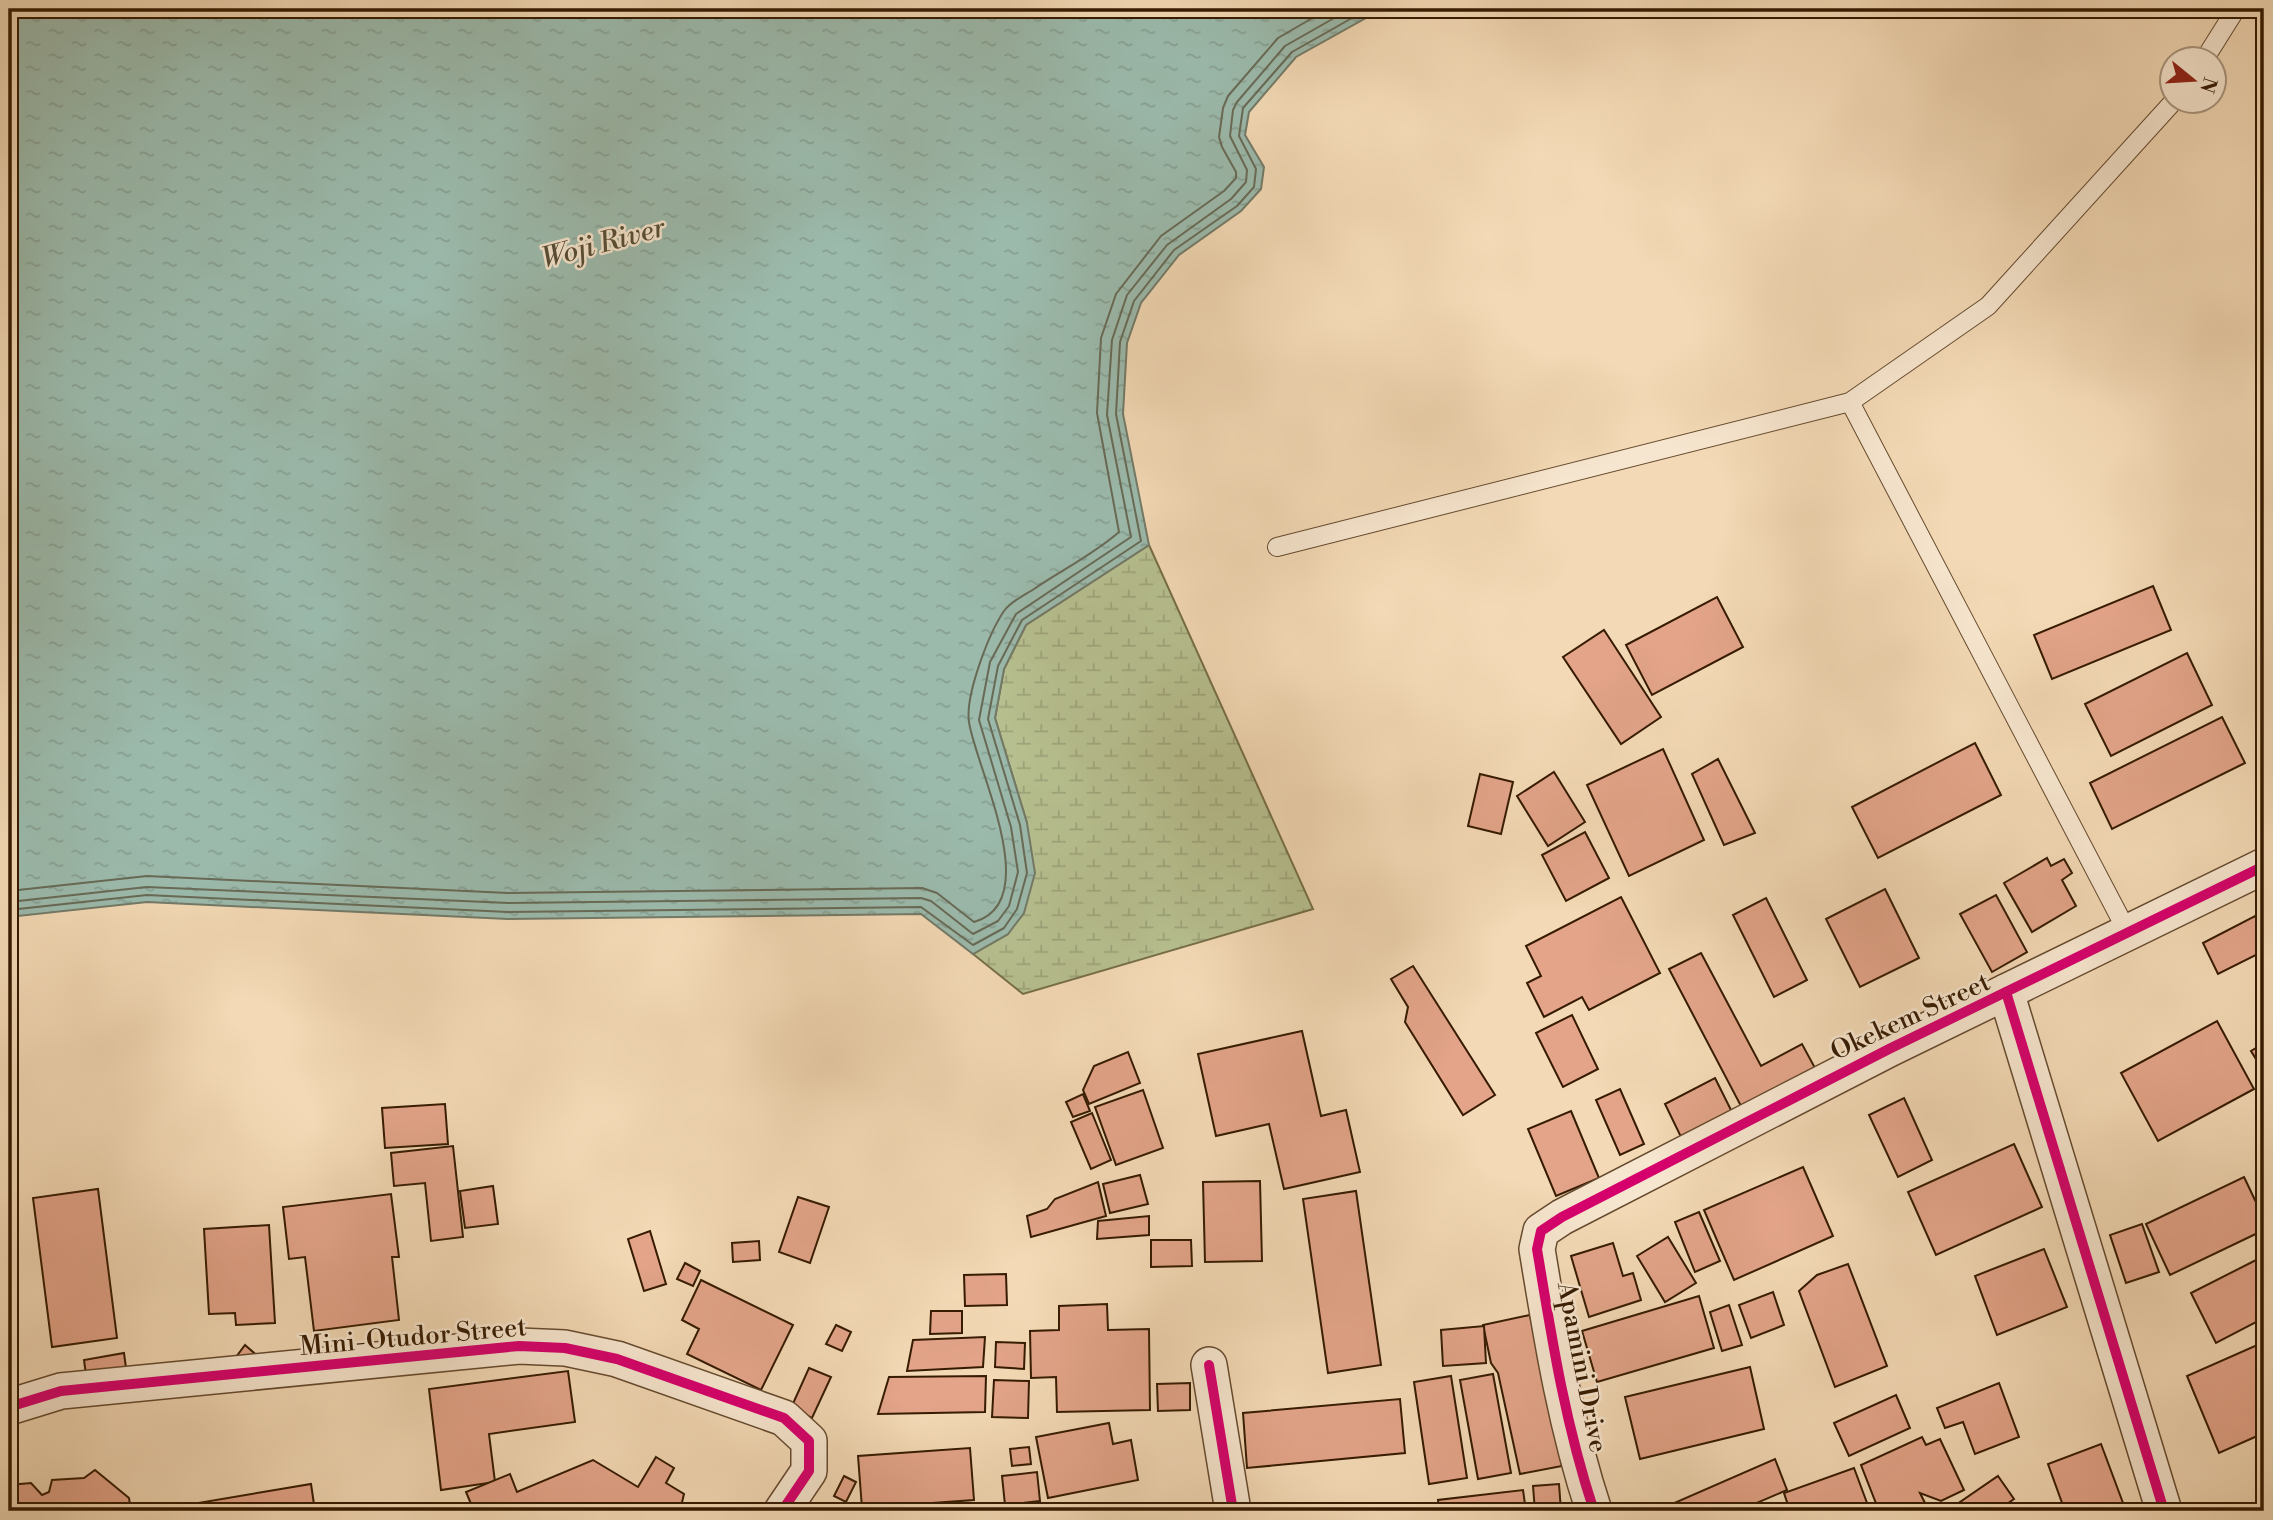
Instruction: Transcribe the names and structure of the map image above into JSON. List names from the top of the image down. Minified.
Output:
{"streets":{"street":["Okekem Street","Mini-Otudor Street","Apamini Drive"]},"crossings":[["Okekem Street","Apamini Drive"]],"water":["Woji River"],"north":"right"}
